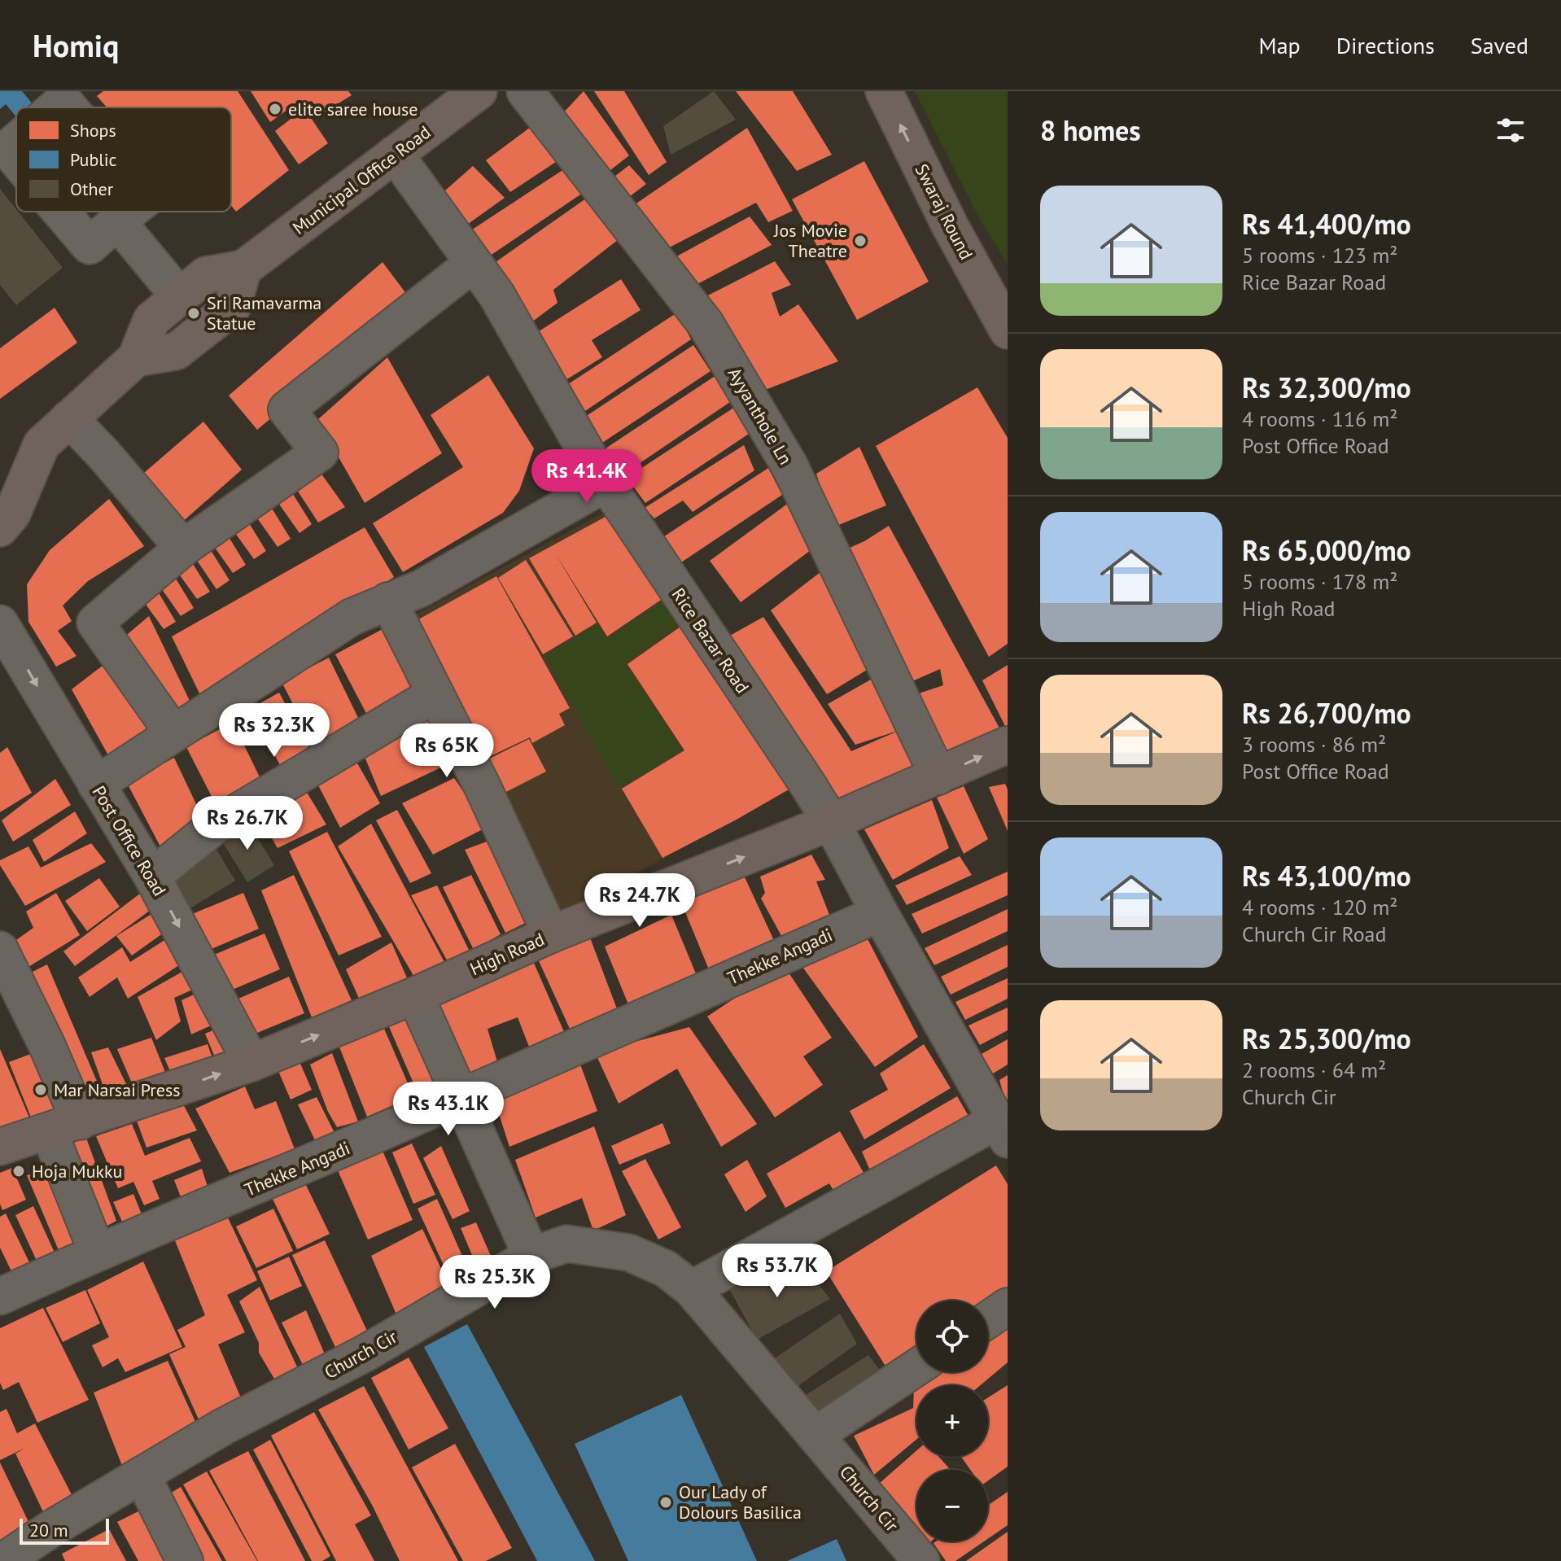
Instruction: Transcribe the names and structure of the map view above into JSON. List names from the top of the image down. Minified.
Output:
{"streets":{"main road":["Municipal Office Road","Swaraj Round","High Road"],"street":["Ayyanthole Ln","Rice Bazar Road","Post Office Road","Thekke Angadi","Church Cir"]},"crossings":[["Municipal Office Road","Rice Bazar Road"],["Ayyanthole Ln","High Road"],["Rice Bazar Road","High Road"],["Rice Bazar Road","Thekke Angadi"],["Post Office Road","High Road"]],"one_way":["Swaraj Round","High Road"],"places":["elite saree house","Jos Movie Theatre","Sri Ramavarma Statue","Mar Narsai Press","Hoja Mukku","Our Lady of Dolours Basilica"],"legend":["Shops","Public","Other"],"scale_bar":"20 m","page":{"header":"Homiq","nav":["Map","Directions","Saved"],"heading":"8 homes","list":[{"name":"Rs 41,400/mo","note":"5 rooms · 123 m² · Rice Bazar Road"},{"name":"Rs 32,300/mo","note":"4 rooms · 116 m² · Post Office Road"},{"name":"Rs 65,000/mo","note":"5 rooms · 178 m² · High Road"},{"name":"Rs 26,700/mo","note":"3 rooms · 86 m² · Post Office Road"},{"name":"Rs 43,100/mo","note":"4 rooms · 120 m² · Church Cir Road"},{"name":"Rs 25,300/mo","note":"2 rooms · 64 m² · Church Cir"}],"price":["Rs 41.4K","Rs 32.3K","Rs 65K","Rs 26.7K","Rs 24.7K","Rs 43.1K","Rs 53.7K","Rs 25.3K"],"map_buttons":["+","−"],"scale":"20 m"}}
